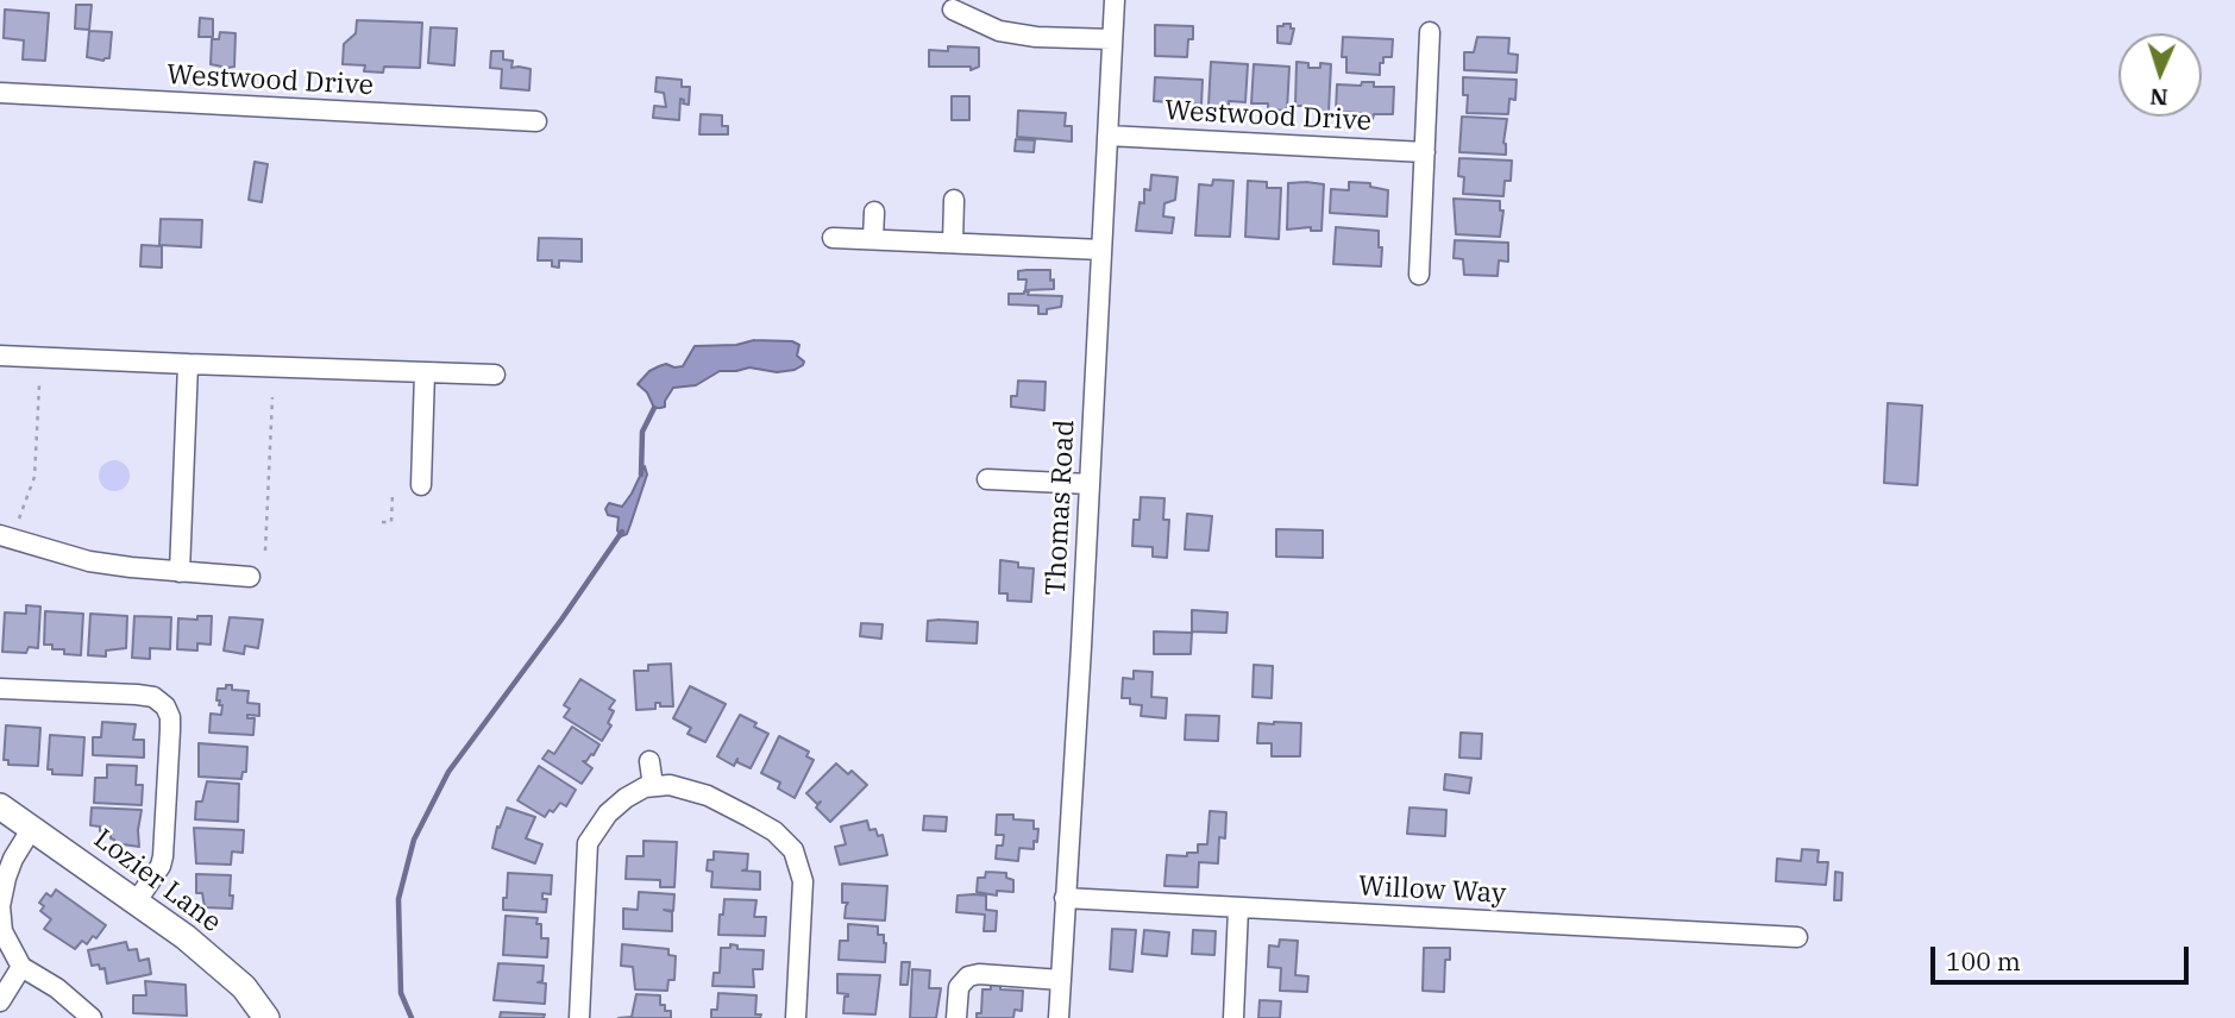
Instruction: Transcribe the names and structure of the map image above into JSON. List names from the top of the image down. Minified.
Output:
{"streets":{"main road":["Lozier Lane"],"street":["Westwood Drive","Thomas Road","Willow Way"]},"crossings":[["Westwood Drive","Thomas Road"],["Thomas Road","Willow Way"]],"scale_bar":"100 m","north":"bottom"}
